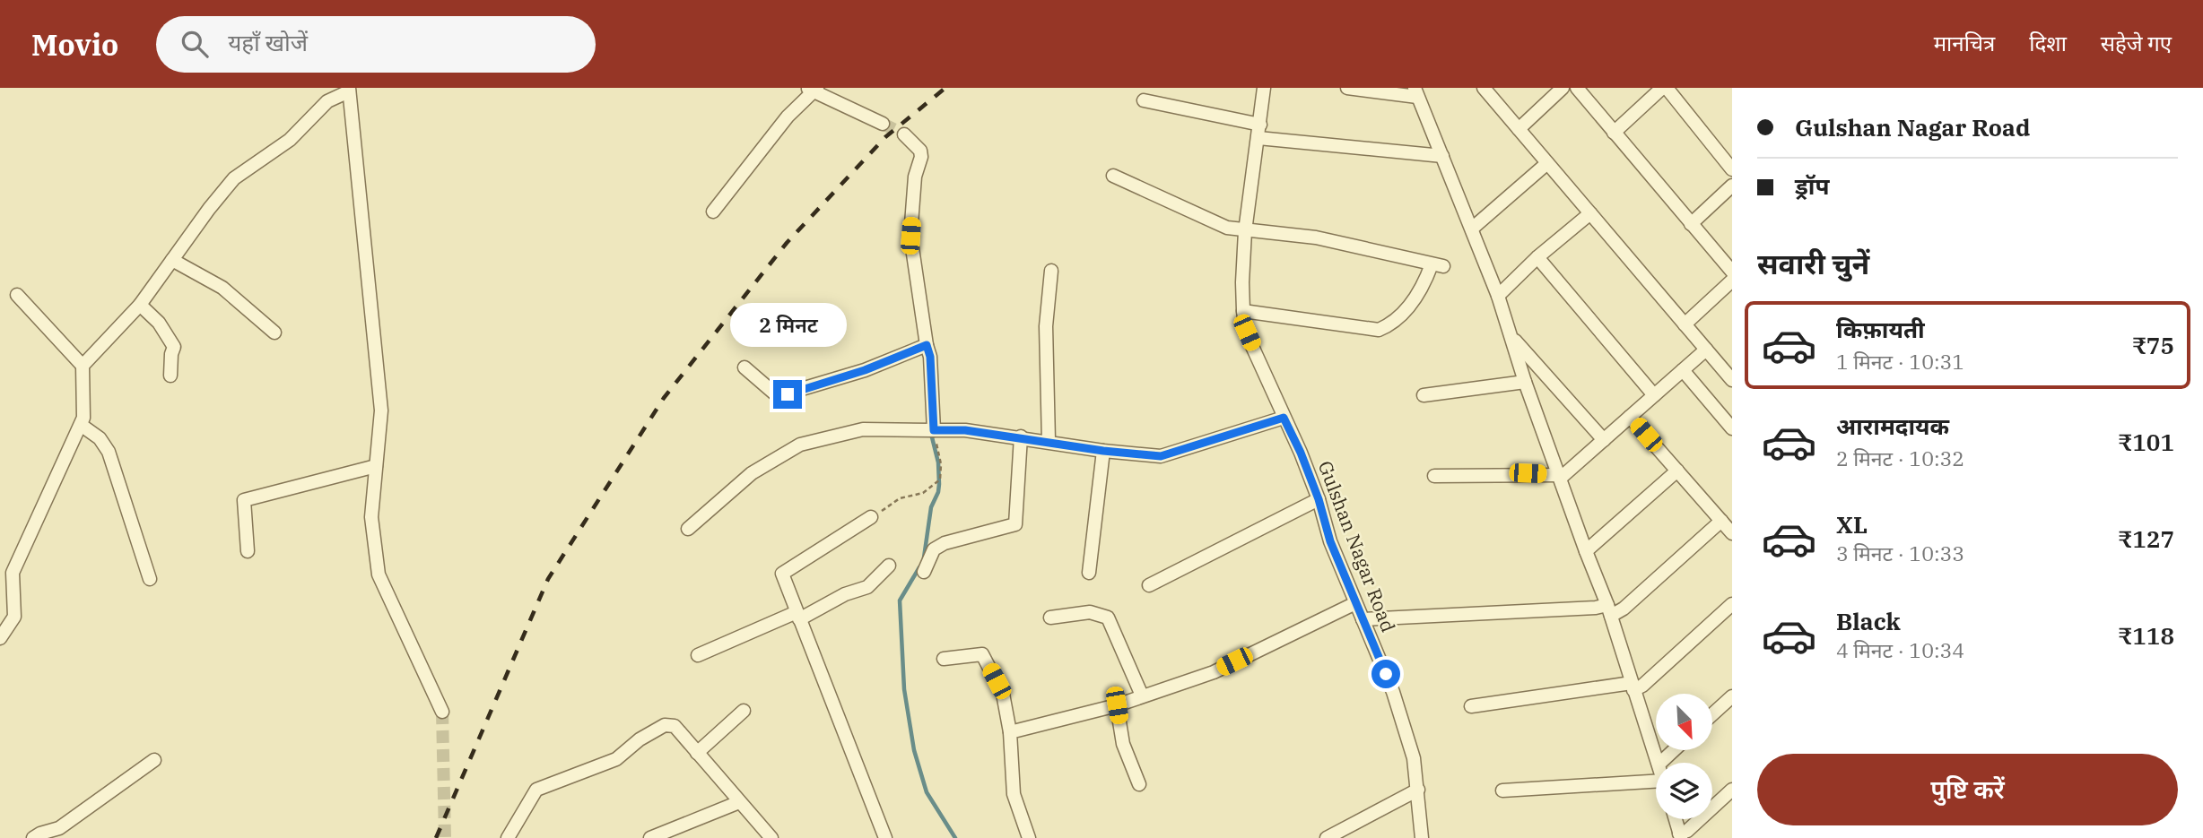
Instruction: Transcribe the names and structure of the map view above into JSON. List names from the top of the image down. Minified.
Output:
{"streets":{"street":["Gulshan Nagar Road"]},"north":"bottom right","page":{"header":"Movio","search":"यहाँ खोजें","nav":["मानचित्र","दिशा","सहेजे गए"],"banner":["Gulshan Nagar Road","ड्रॉप"],"heading":"सवारी चुनें","list":[{"name":"किफ़ायती","note":"1 मिनट · 10:31","value":"₹75"},{"name":"आरामदायक","note":"2 मिनट · 10:32","value":"₹101"},{"name":"XL","note":"3 मिनट · 10:33","value":"₹127"},{"name":"Black","note":"4 मिनट · 10:34","value":"₹118"}],"bubble":"2 मिनट","buttons":"पुष्टि करें"}}
